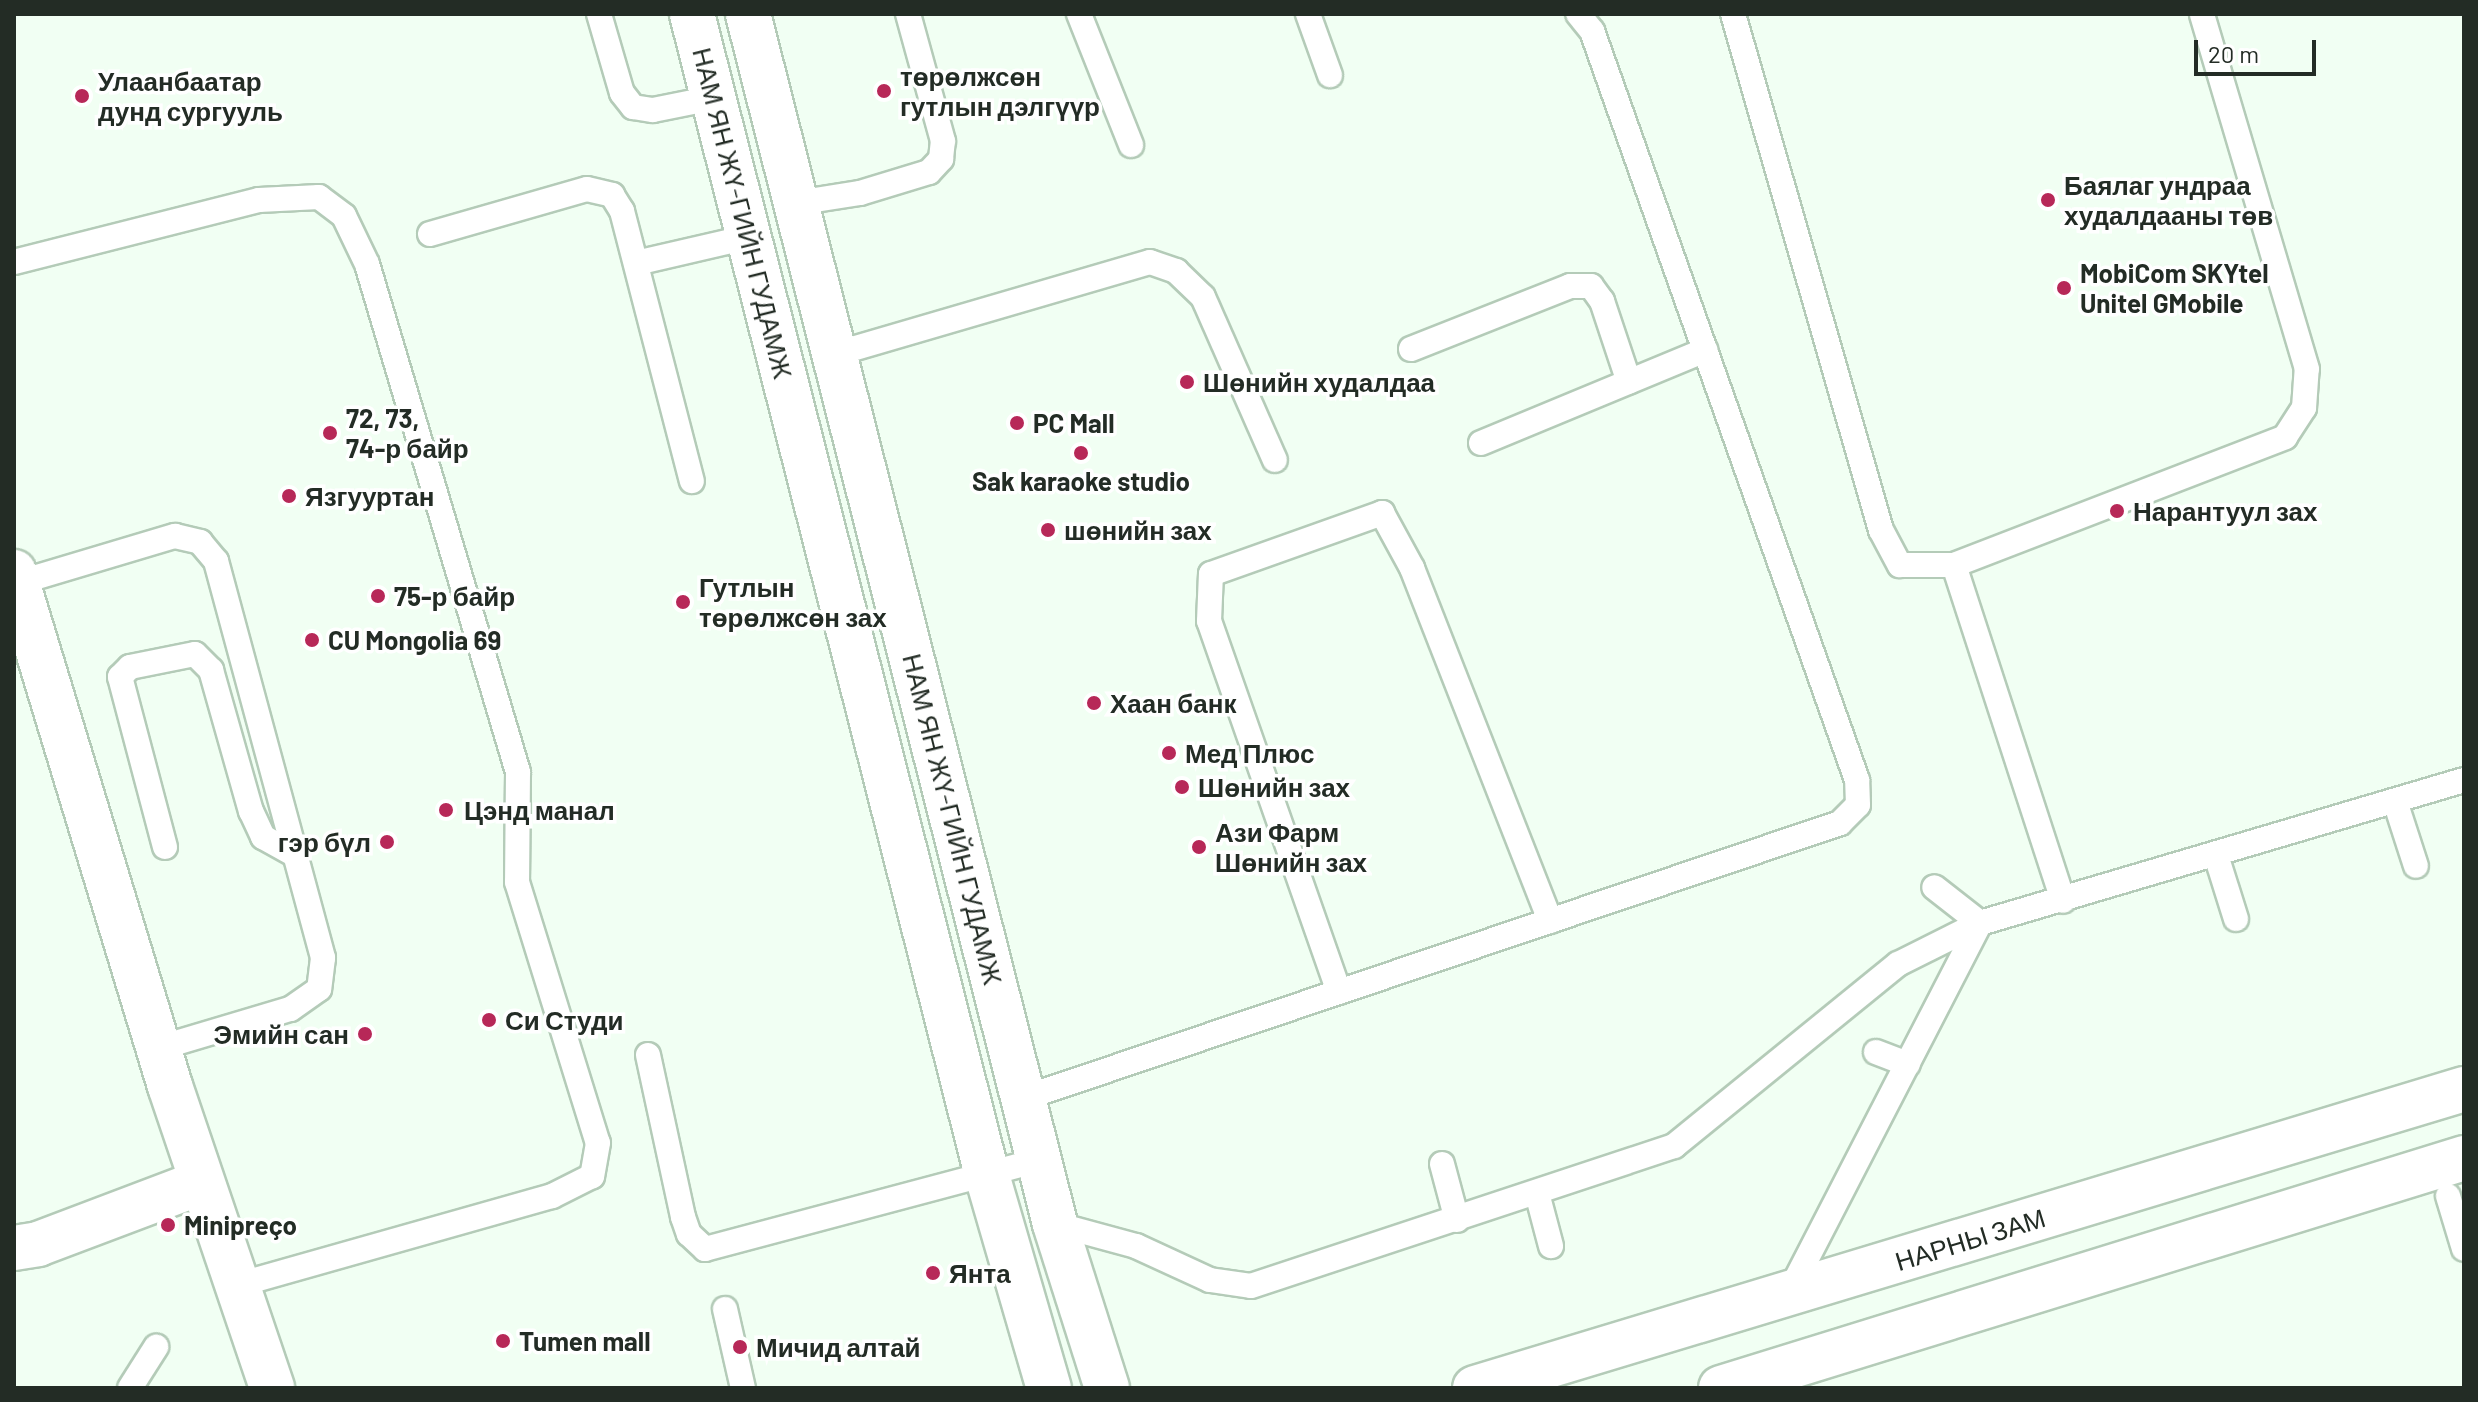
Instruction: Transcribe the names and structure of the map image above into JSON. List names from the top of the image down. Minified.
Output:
{"streets":{"main road":["НАМ ЯН ЖҮ-ГИЙН ГУДАМЖ","НАРНЫ ЗАМ"]},"places":["төрөлжсөн гутлын дэлгүүр","Улаанбаатар дунд сургууль","Баялаг ундраа худалдааны төв","MobiCom SKYtel Unitel GMobile","Шөнийн худалдаа","PC Mall","72, 73, 74-р байр","Sak karaoke studio","Язгууртан","Нарантуул зах","шөнийн зах","75-р байр","Гутлын төрөлжсөн зах","CU Mongolia 69","Хаан банк","Мед Плюс","Шөнийн зах","Цэнд манал","гэр бүл","Ази Фарм Шөнийн зах","Си Студи","Эмийн сан","Minipreço","Янта","Tumen mall","Мичид алтай"],"scale_bar":"20 m"}
